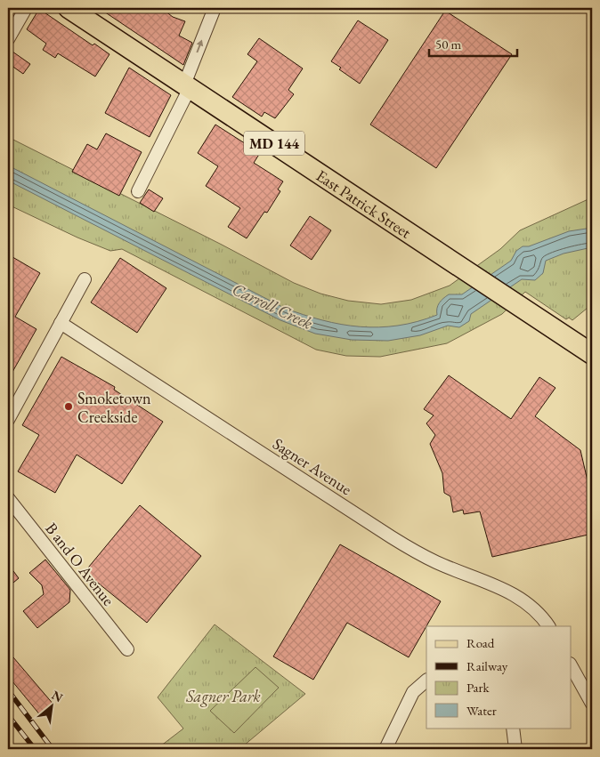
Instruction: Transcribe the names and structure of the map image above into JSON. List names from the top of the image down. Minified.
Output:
{"streets":{"main road":["MD 144","East Patrick Street"],"street":["Sagner Avenue","B and O Avenue"]},"water":["Carroll Creek"],"parks":["Sagner Park"],"places":["Smoketown Creekside"],"legend":["Road","Railway","Park","Water"],"scale_bar":"50 m","north":"top right"}
